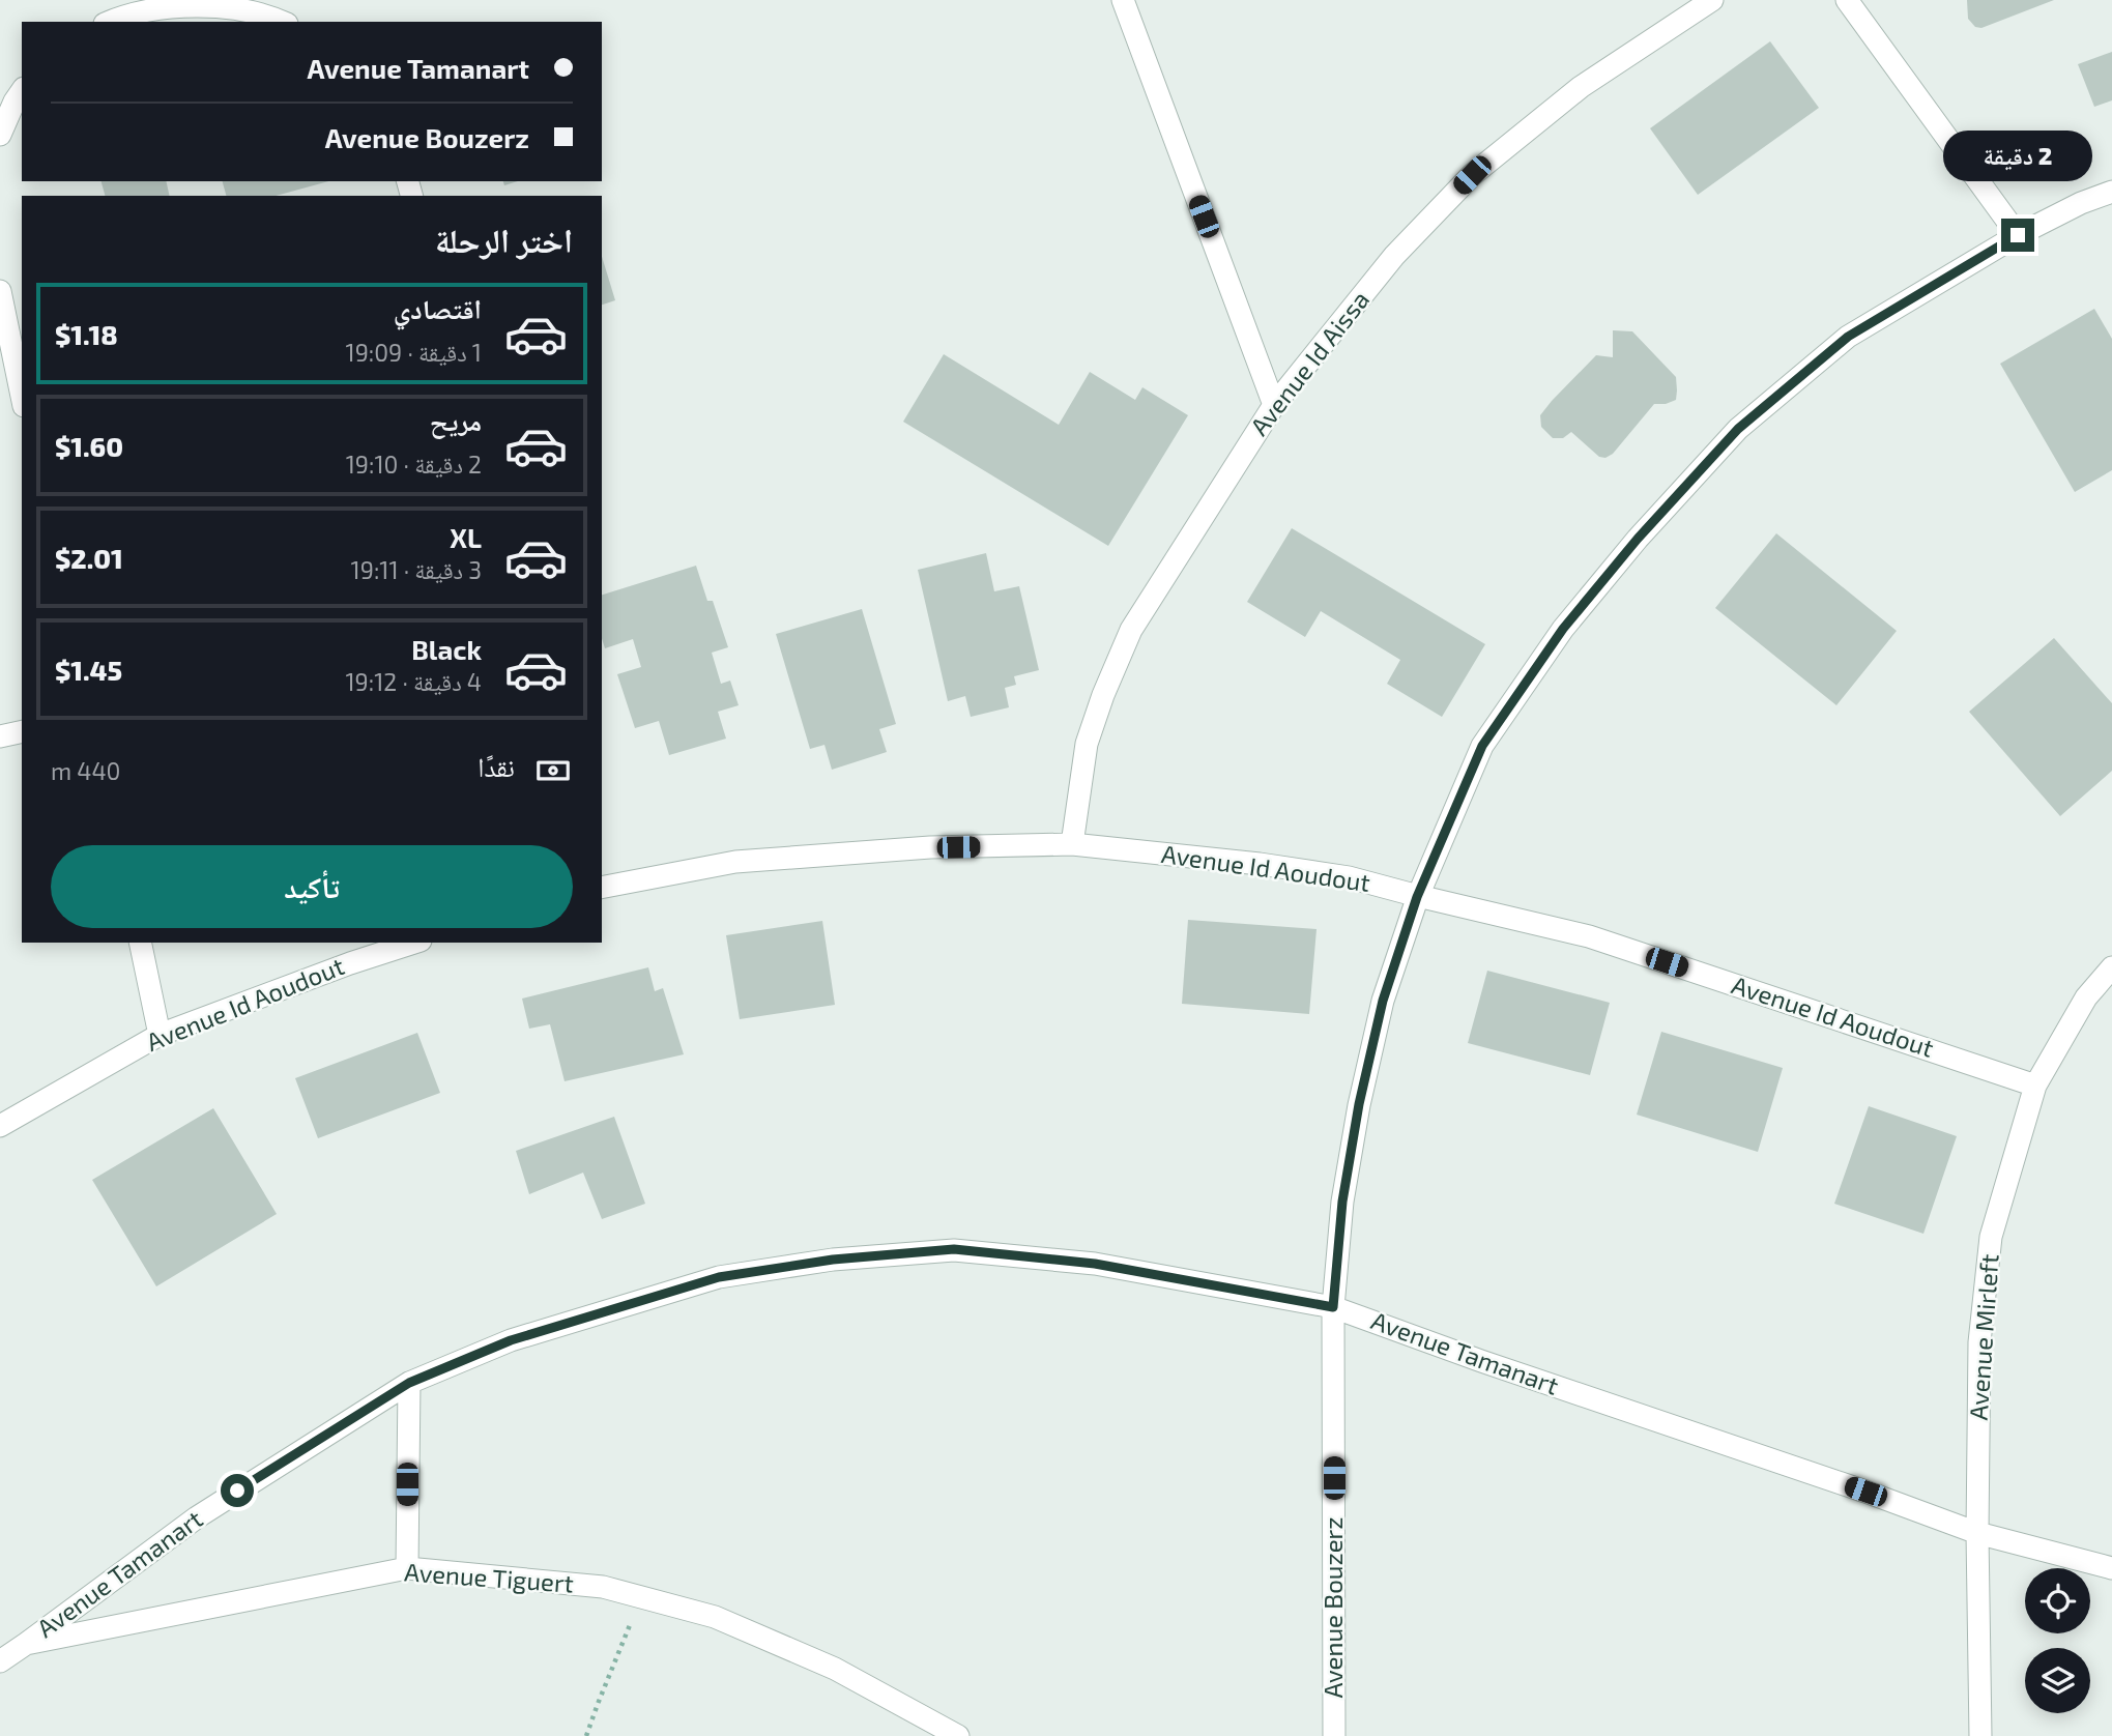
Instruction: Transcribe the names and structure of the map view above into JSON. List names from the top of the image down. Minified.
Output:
{"streets":{"street":["Avenue Id Aissa","Avenue Id Aoudout","Avenue Mirleft","Avenue Tamanart","Avenue Tiguert","Avenue Bouzerz"]},"crossings":[["Avenue Id Aissa","Avenue Id Aoudout"],["Avenue Id Aoudout","Avenue Mirleft"],["Avenue Id Aoudout","Avenue Bouzerz"],["Avenue Mirleft","Avenue Tamanart"],["Avenue Tamanart","Avenue Tiguert"],["Avenue Tamanart","Avenue Bouzerz"]],"page":{"banner":["Avenue Tamanart","Avenue Bouzerz"],"bubble":"2 دقيقة","heading":"اختر الرحلة","list":[{"name":"اقتصادي","note":"1 دقيقة · 19:09","value":"$1.18"},{"name":"مريح","note":"2 دقيقة · 19:10","value":"$1.60"},{"name":"XL","note":"3 دقيقة · 19:11","value":"$2.01"},{"name":"Black","note":"4 دقيقة · 19:12","value":"$1.45"}],"pay":["نقدًا","440 m"],"buttons":"تأكيد"}}
